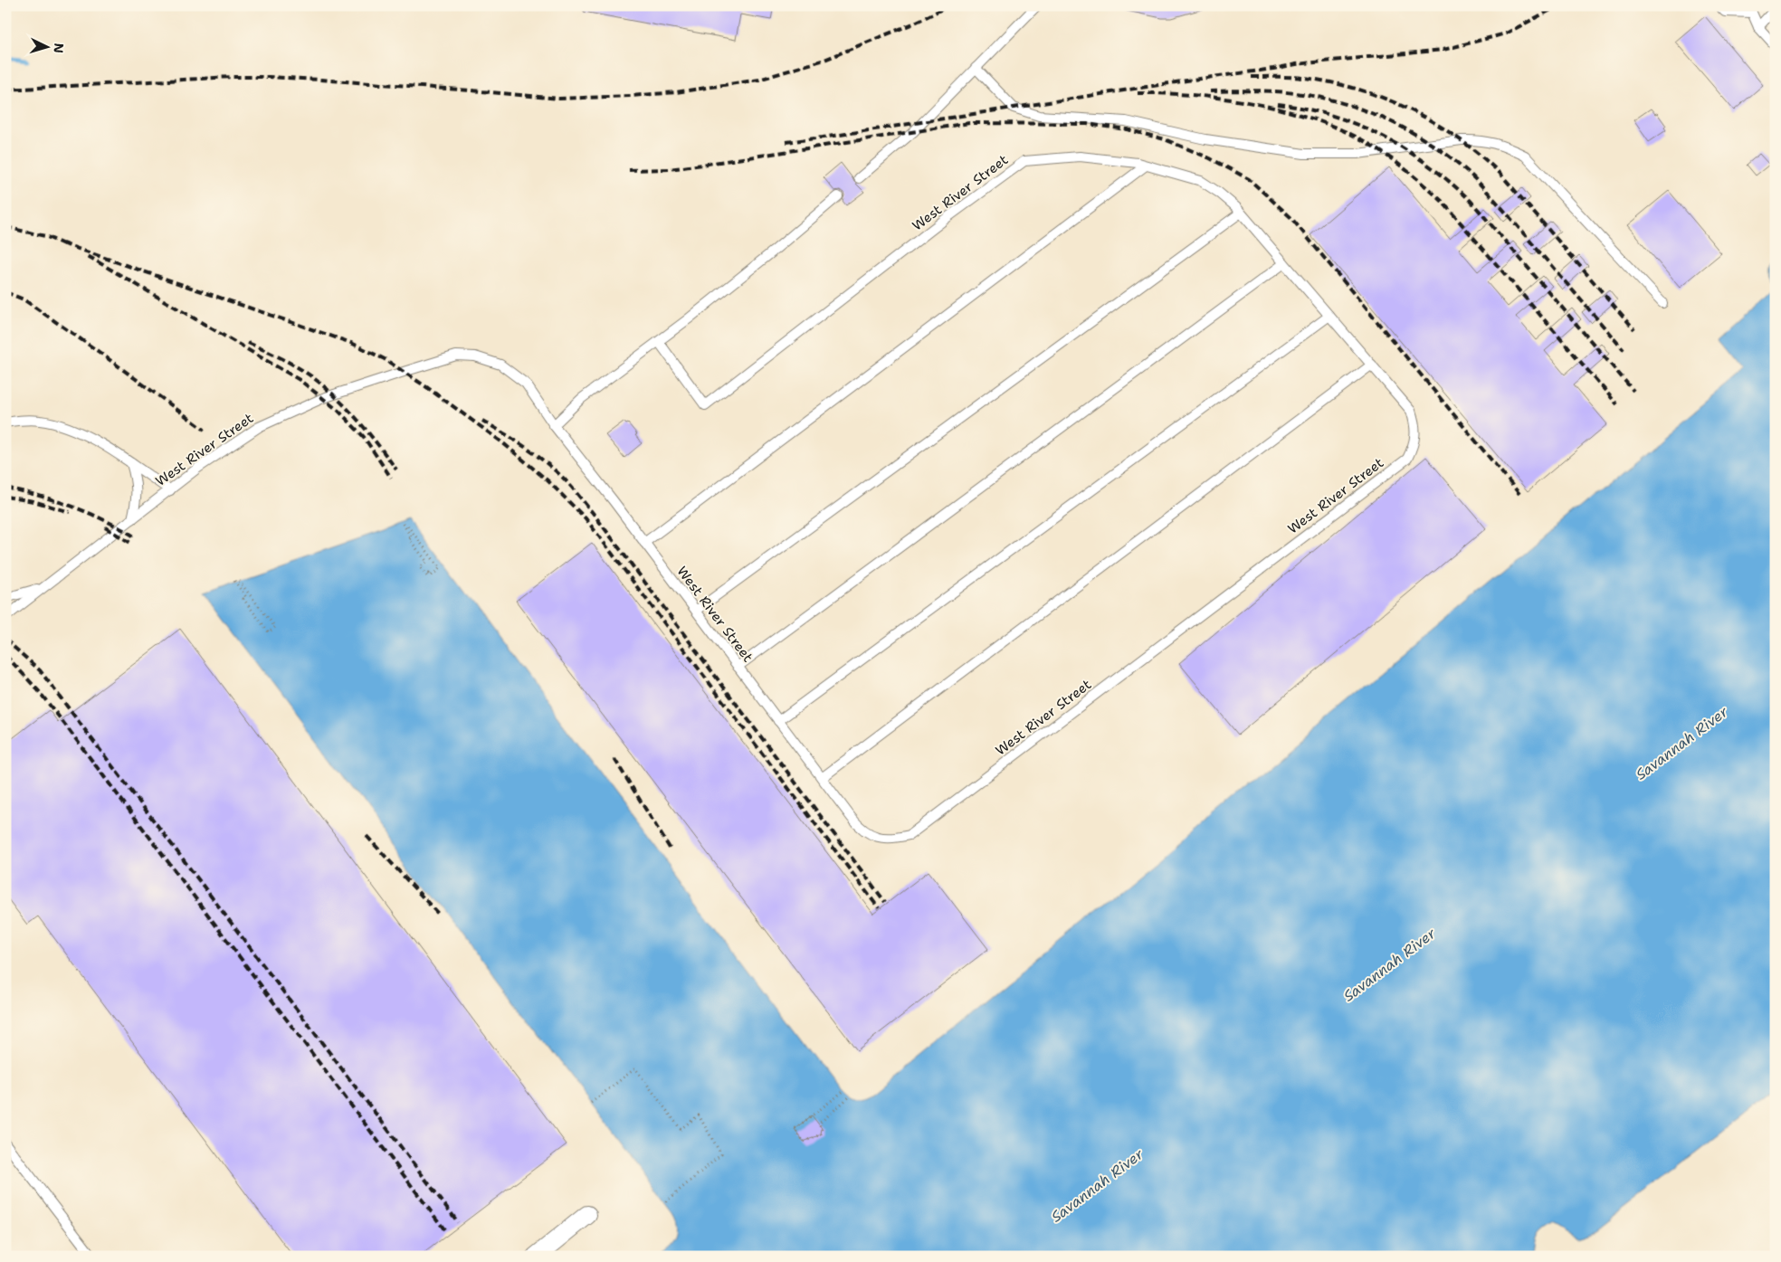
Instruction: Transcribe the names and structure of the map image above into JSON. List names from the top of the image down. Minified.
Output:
{"streets":{"lane":["West River Street"]},"water":["Savannah River"],"north":"right"}
